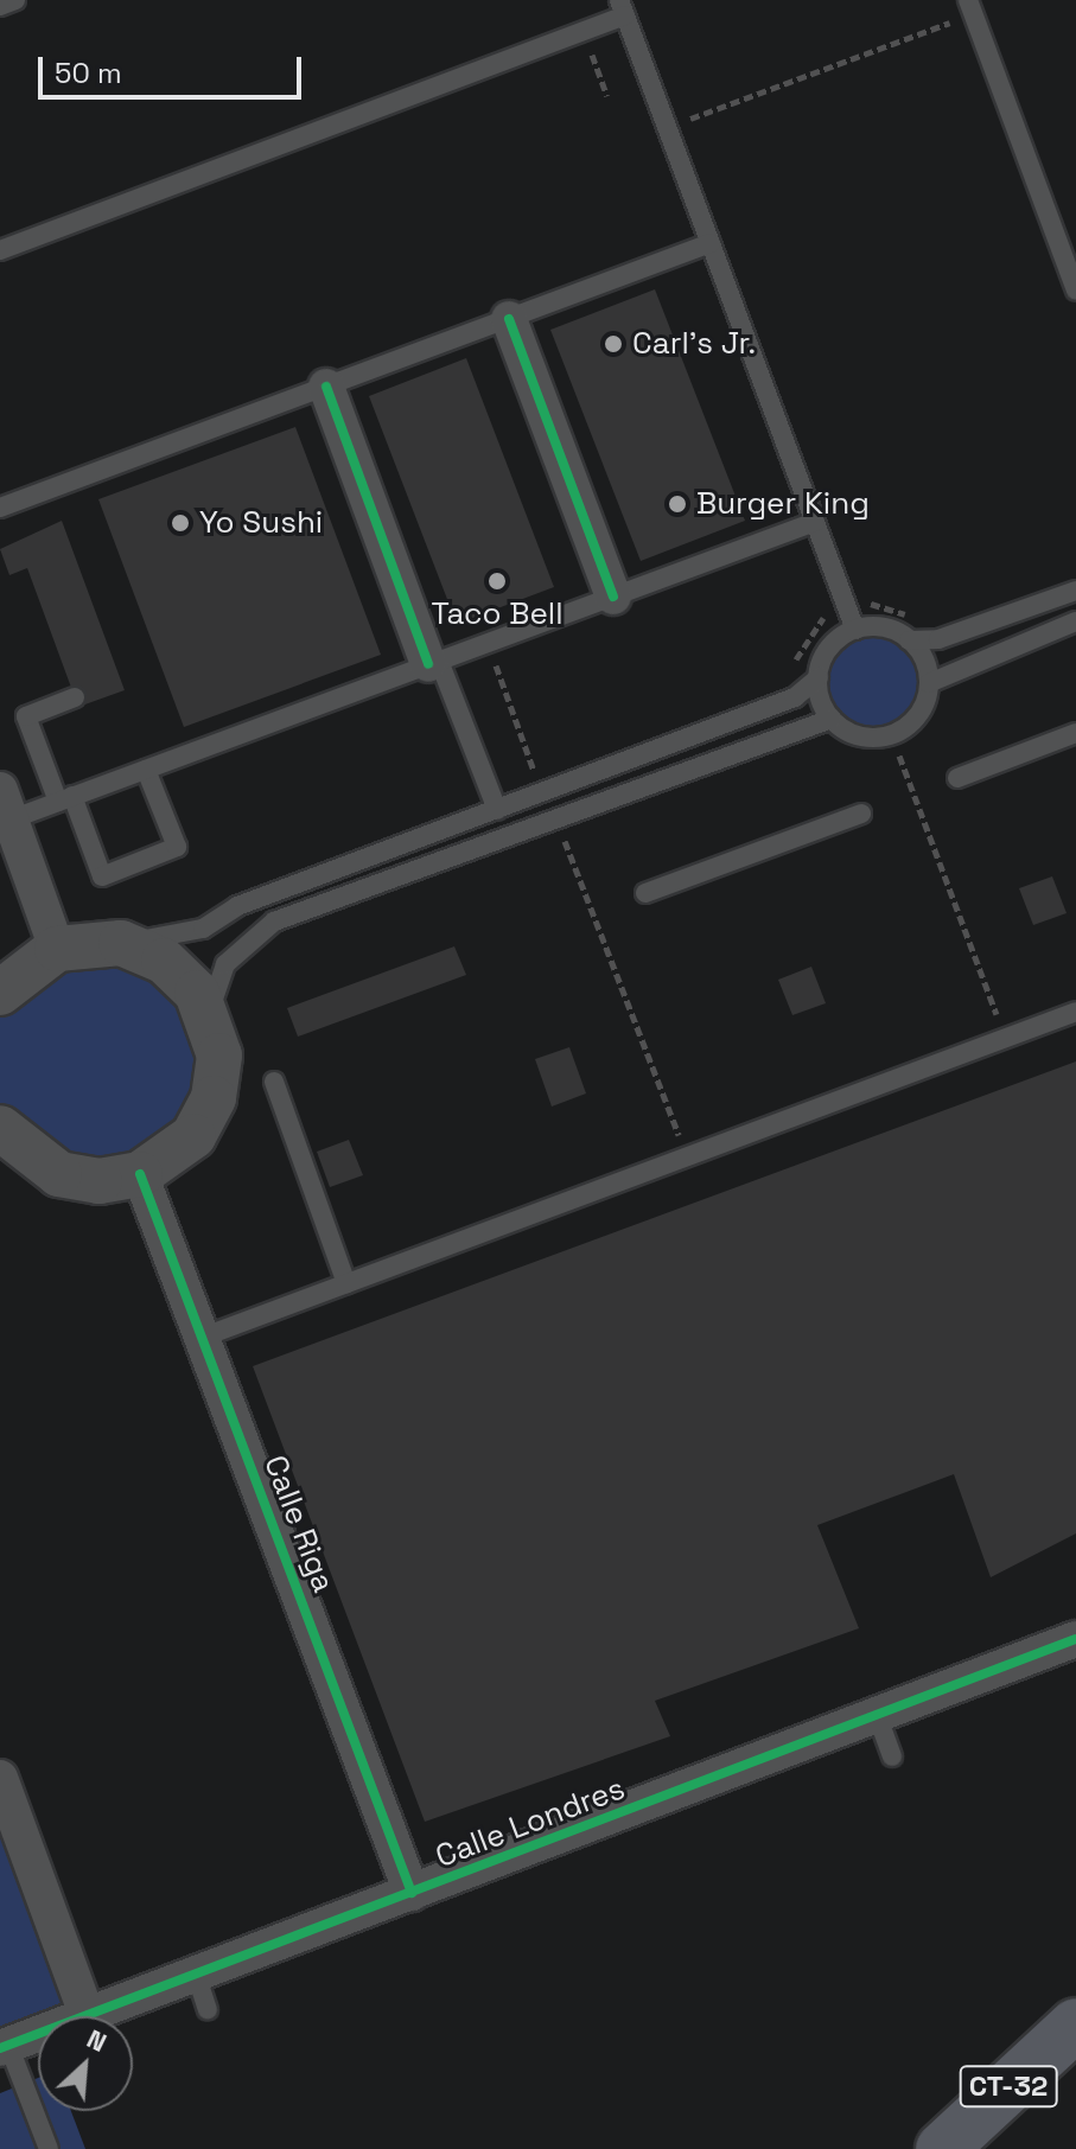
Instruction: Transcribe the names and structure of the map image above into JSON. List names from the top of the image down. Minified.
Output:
{"streets":{"highway":["CT-32"],"street":["Calle Riga","Calle Londres"]},"crossings":[["Calle Riga","Calle Londres"]],"places":["Carl's Jr.","Burger King","Yo Sushi","Taco Bell"],"scale_bar":"50 m","north":"top right"}
